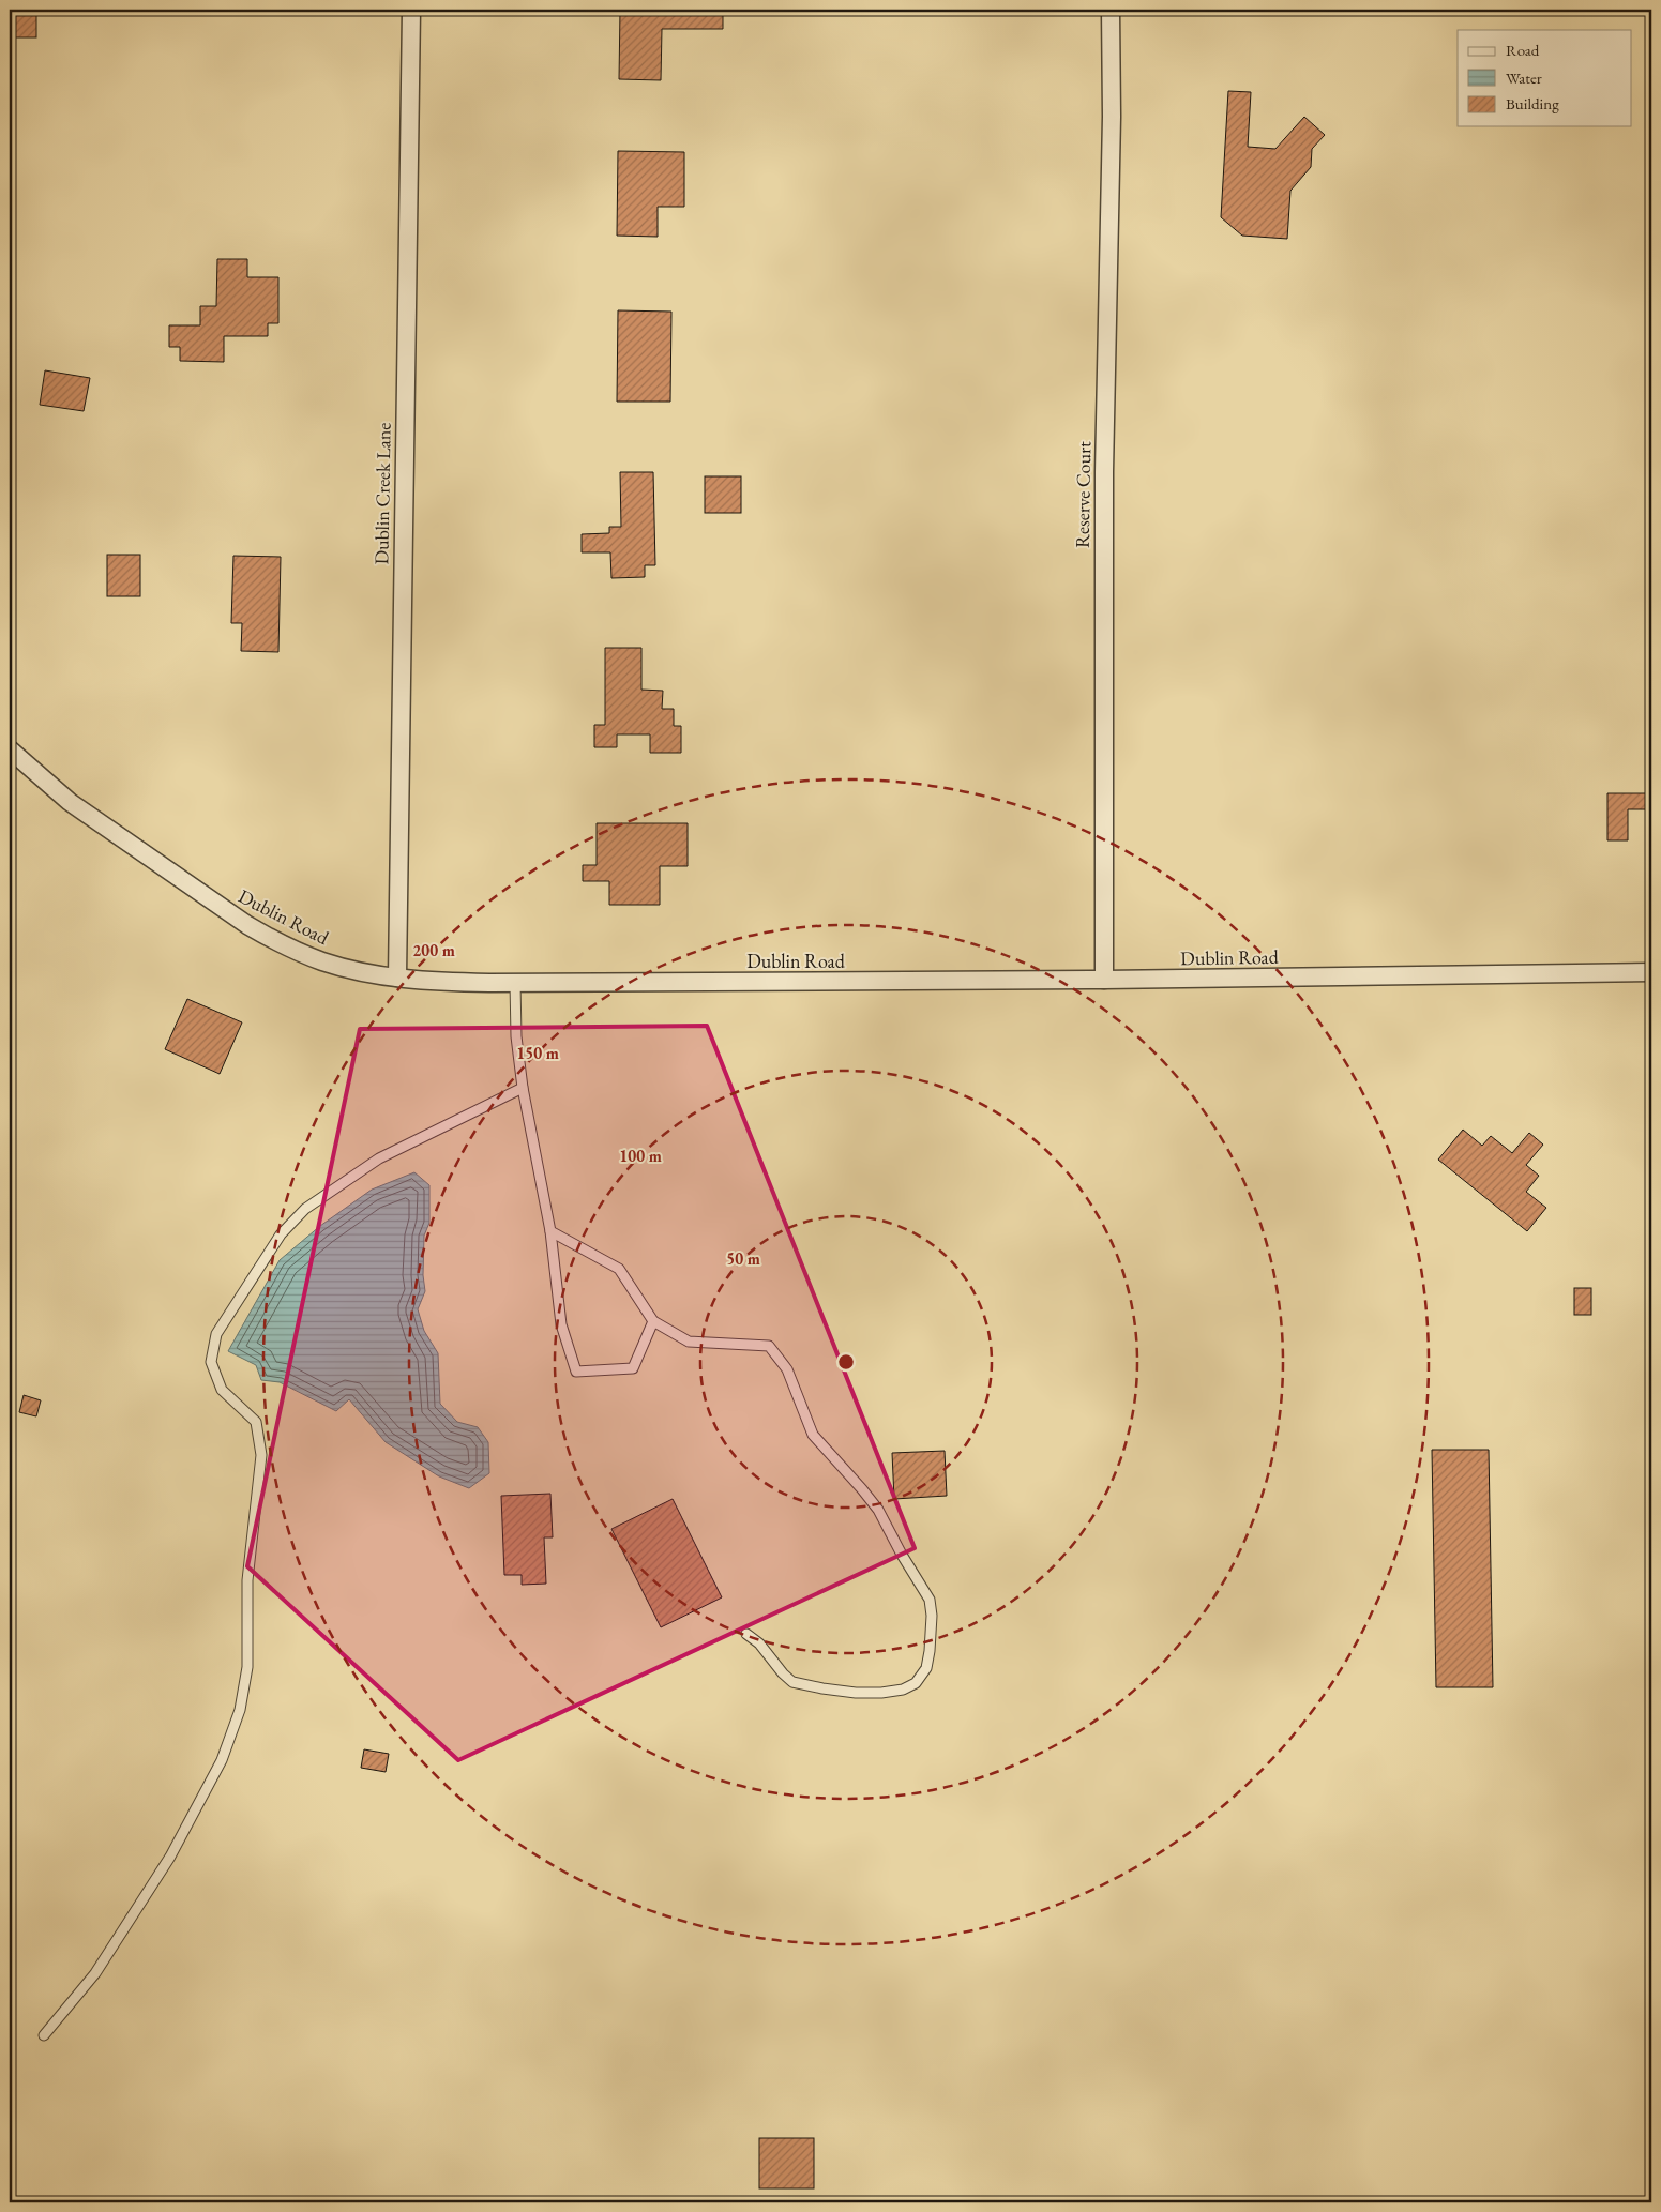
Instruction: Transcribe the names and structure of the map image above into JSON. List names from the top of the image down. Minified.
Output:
{"streets":{"street":["Dublin Creek Lane","Reserve Court","Dublin Road"]},"crossings":[["Dublin Creek Lane","Dublin Road"],["Reserve Court","Dublin Road"]],"legend":["Road","Water","Building"],"rings":["200 m","150 m","100 m","50 m"]}
